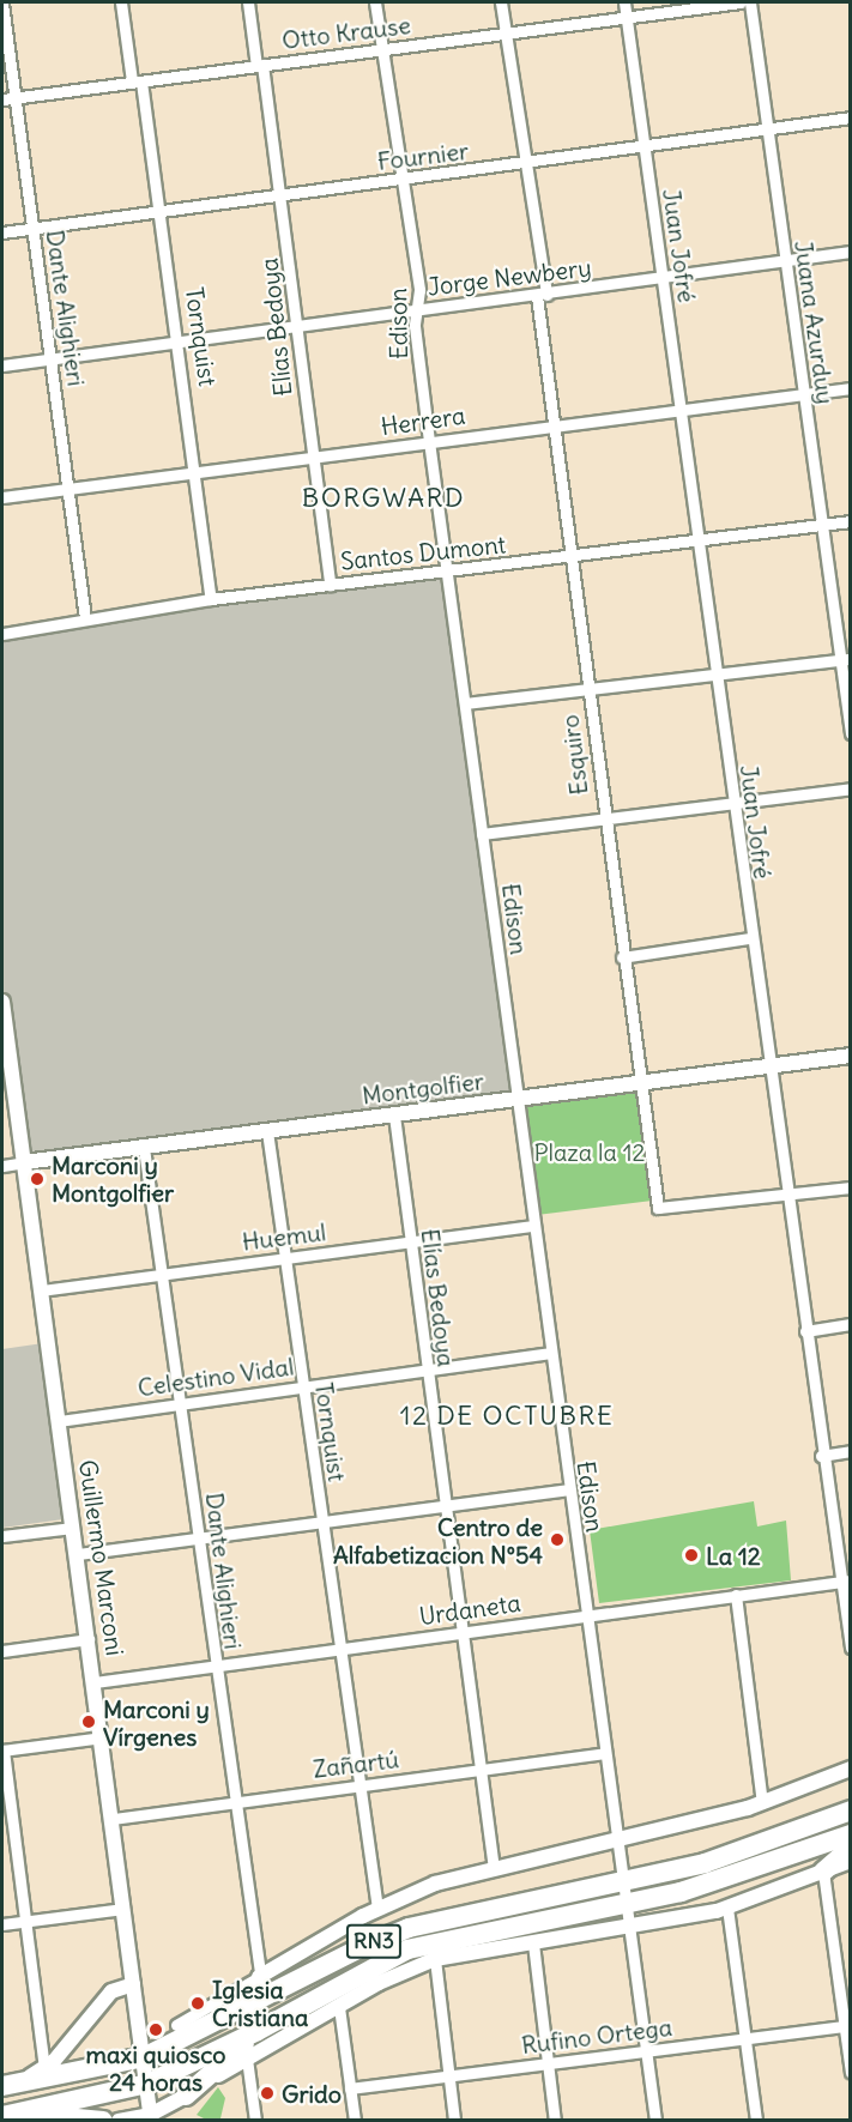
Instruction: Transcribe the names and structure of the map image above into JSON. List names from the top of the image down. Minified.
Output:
{"streets":{"highway":["RN3"],"street":["Otto Krause","Fournier","Juan Jofré","Jorge Newbery","Dante Alighieri","Juana Azurduy","Edison","Elías Bedoya","Tornquist","Herrera","Santos Dumont","Esquiro","Montgolfier","Huemul","Celestino Vidal","Guillermo Marconi","Urdaneta","Zañartú","Rufino Ortega"]},"crossings":[["Otto Krause","Juan Jofré"],["Otto Krause","Dante Alighieri"],["Otto Krause","Edison"],["Otto Krause","Elías Bedoya"],["Otto Krause","Tornquist"],["Otto Krause","Esquiro"],["Fournier","Juan Jofré"],["Fournier","Dante Alighieri"],["Fournier","Juana Azurduy"],["Fournier","Edison"],["Fournier","Elías Bedoya"],["Fournier","Tornquist"],["Fournier","Esquiro"],["Juan Jofré","Jorge Newbery"],["Juan Jofré","Herrera"],["Juan Jofré","Santos Dumont"],["Juan Jofré","Esquiro"],["Juan Jofré","Montgolfier"],["Juan Jofré","Urdaneta"],["Jorge Newbery","Dante Alighieri"],["Jorge Newbery","Juana Azurduy"],["Jorge Newbery","Edison"],["Jorge Newbery","Elías Bedoya"],["Jorge Newbery","Tornquist"],["Jorge Newbery","Esquiro"],["Dante Alighieri","Herrera"],["Dante Alighieri","Santos Dumont"],["Dante Alighieri","Montgolfier"],["Dante Alighieri","Huemul"],["Dante Alighieri","Celestino Vidal"],["Dante Alighieri","Urdaneta"],["Dante Alighieri","Zañartú"],["Dante Alighieri","RN3"],["Juana Azurduy","Herrera"],["Juana Azurduy","Santos Dumont"],["Edison","Herrera"],["Edison","Santos Dumont"],["Edison","Montgolfier"],["Edison","Huemul"],["Edison","Celestino Vidal"],["Edison","Urdaneta"],["Edison","Zañartú"],["Edison","RN3"],["Elías Bedoya","Herrera"],["Elías Bedoya","Santos Dumont"],["Elías Bedoya","Montgolfier"],["Elías Bedoya","Huemul"],["Elías Bedoya","Celestino Vidal"],["Elías Bedoya","Urdaneta"],["Elías Bedoya","Zañartú"],["Tornquist","Herrera"],["Tornquist","Santos Dumont"],["Tornquist","Montgolfier"],["Tornquist","Huemul"],["Tornquist","Celestino Vidal"],["Tornquist","Urdaneta"],["Tornquist","Zañartú"],["Herrera","Esquiro"],["Santos Dumont","Esquiro"],["Esquiro","Montgolfier"],["Montgolfier","Guillermo Marconi"],["Huemul","Guillermo Marconi"],["Celestino Vidal","Guillermo Marconi"],["Guillermo Marconi","Urdaneta"],["Guillermo Marconi","Zañartú"],["Guillermo Marconi","RN3"]],"districts":["BORGWARD","12 DE OCTUBRE"],"parks":["Plaza la 12"],"places":["Marconi y Montgolfier","Centro de Alfabetizacion Nº54","La 12","Marconi y Vírgenes","Iglesia Cristiana","maxi quiosco 24 horas","Grido"]}
